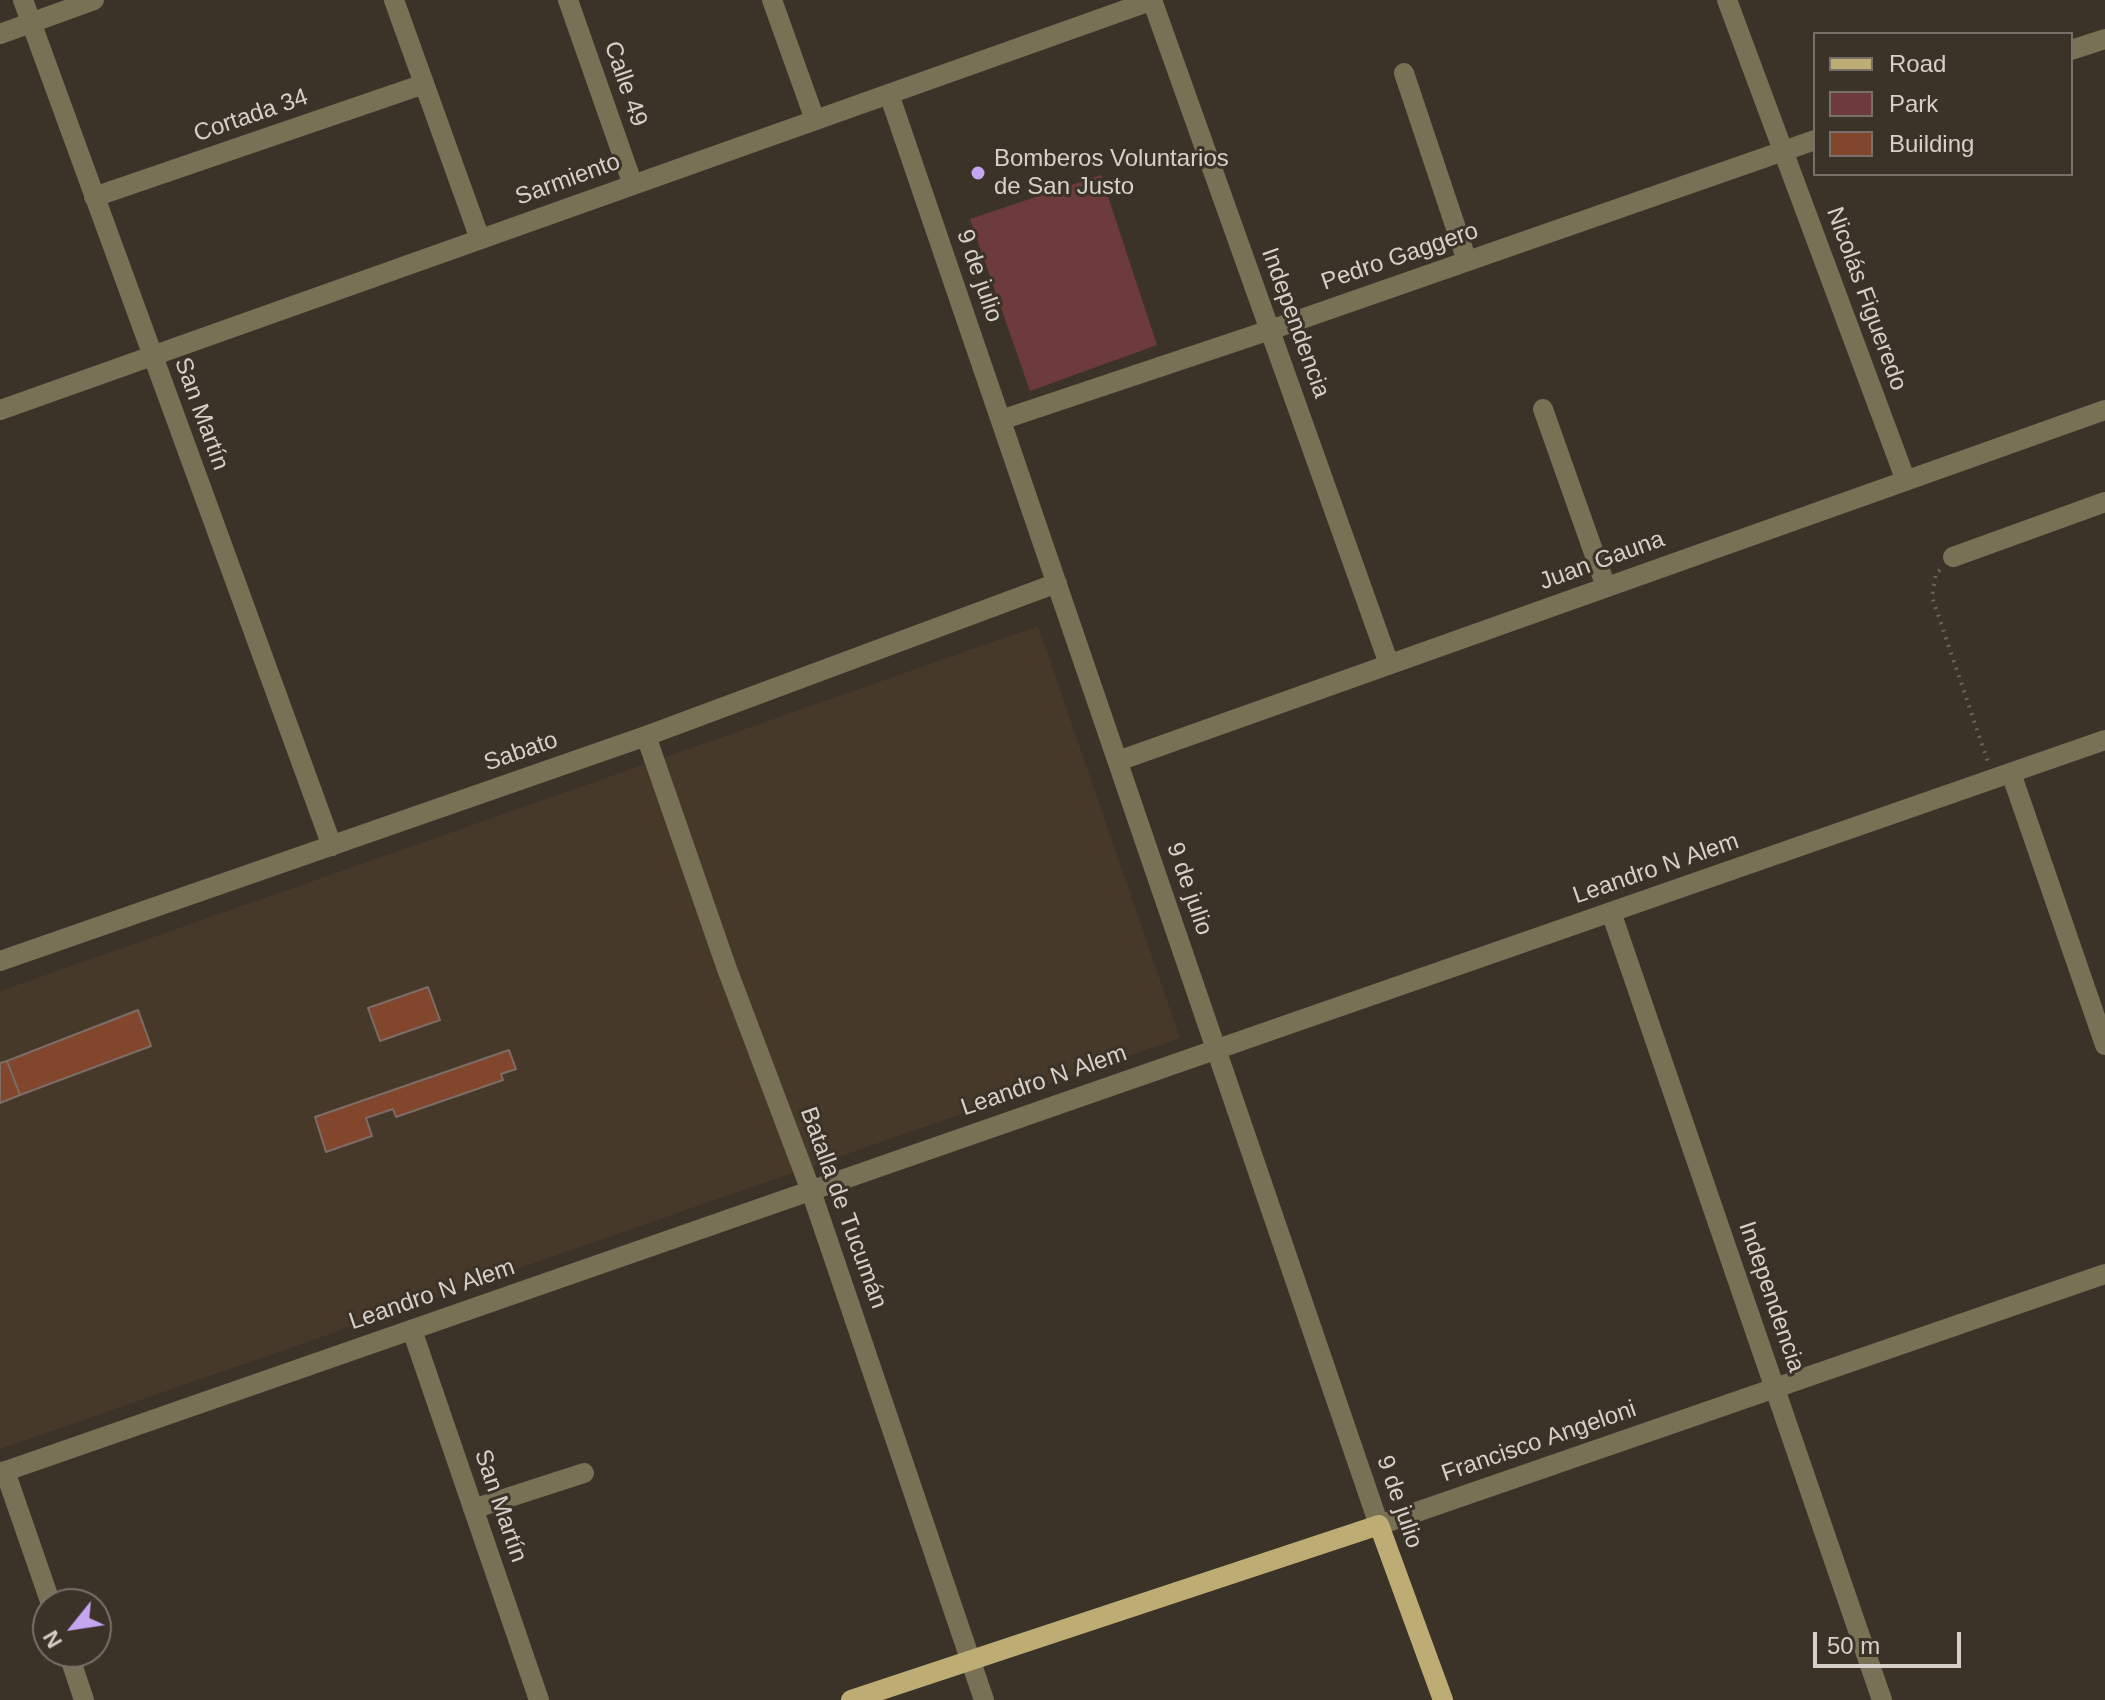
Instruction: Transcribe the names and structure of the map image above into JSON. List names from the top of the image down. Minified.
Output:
{"streets":{"main road":["9 de julio","Francisco Angeloni"],"street":["Calle 49","Cortada 34","Sarmiento","Pedro Gaggero","Nicolás Figueredo","Independencia","San Martín","Juan Gauna","Sabato","Leandro N Alem","Batalla de Tucumán"]},"crossings":[["Calle 49","Sarmiento"],["Cortada 34","San Martín"],["Sarmiento","9 de julio"],["Sarmiento","Independencia"],["Sarmiento","San Martín"],["Pedro Gaggero","9 de julio"],["Pedro Gaggero","Nicolás Figueredo"],["Pedro Gaggero","Independencia"],["9 de julio","Juan Gauna"],["9 de julio","Sabato"],["9 de julio","Leandro N Alem"],["9 de julio","Francisco Angeloni"],["Nicolás Figueredo","Juan Gauna"],["Independencia","Juan Gauna"],["Independencia","Leandro N Alem"],["Independencia","Francisco Angeloni"],["San Martín","Sabato"],["San Martín","Leandro N Alem"],["Sabato","Batalla de Tucumán"],["Leandro N Alem","Batalla de Tucumán"],["Batalla de Tucumán","Francisco Angeloni"]],"places":["Bomberos Voluntarios de San Justo"],"legend":["Road","Park","Building"],"scale_bar":"50 m","north":"bottom left"}
